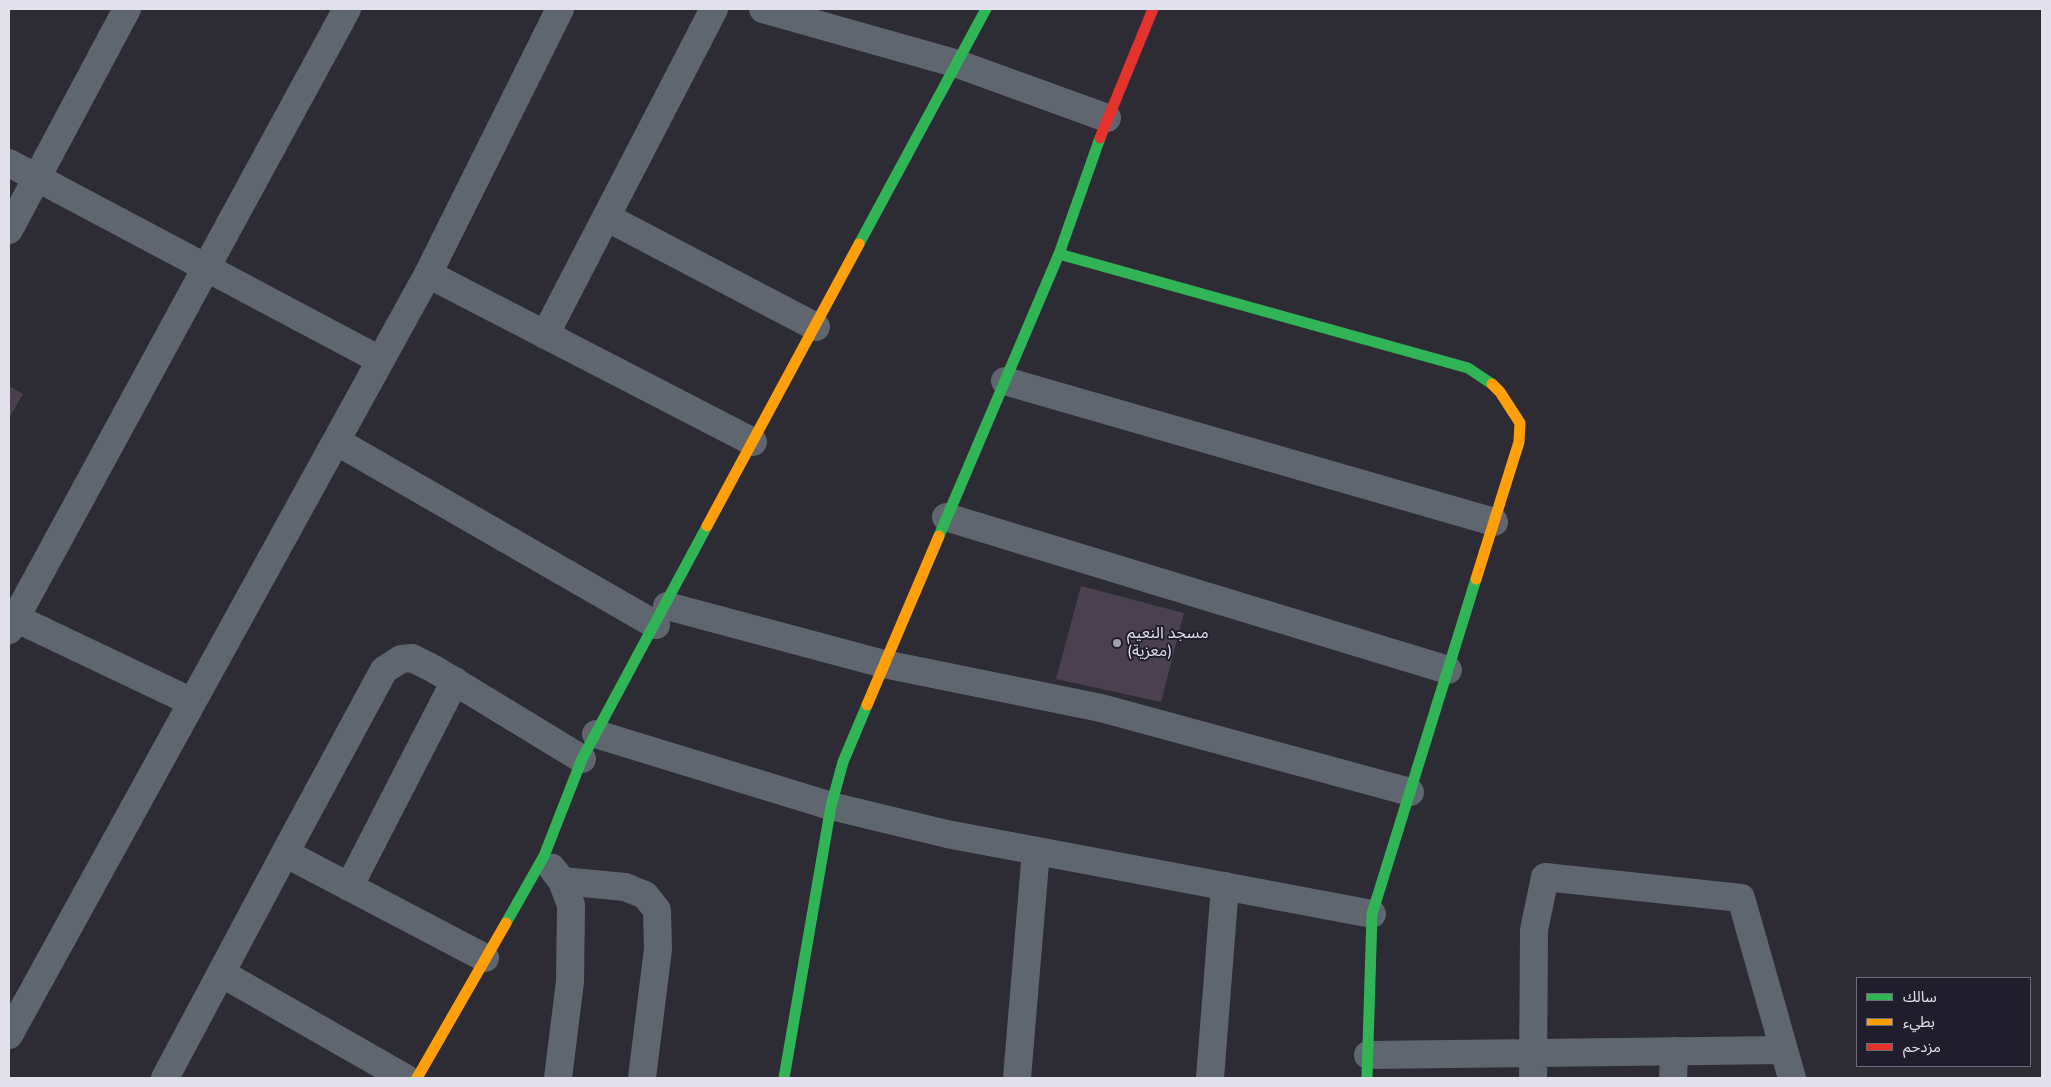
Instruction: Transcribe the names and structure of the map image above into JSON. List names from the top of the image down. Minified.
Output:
{"places":["مسجد النعيم (معزية)"],"legend":["سالك","بطيء","مزدحم"]}
